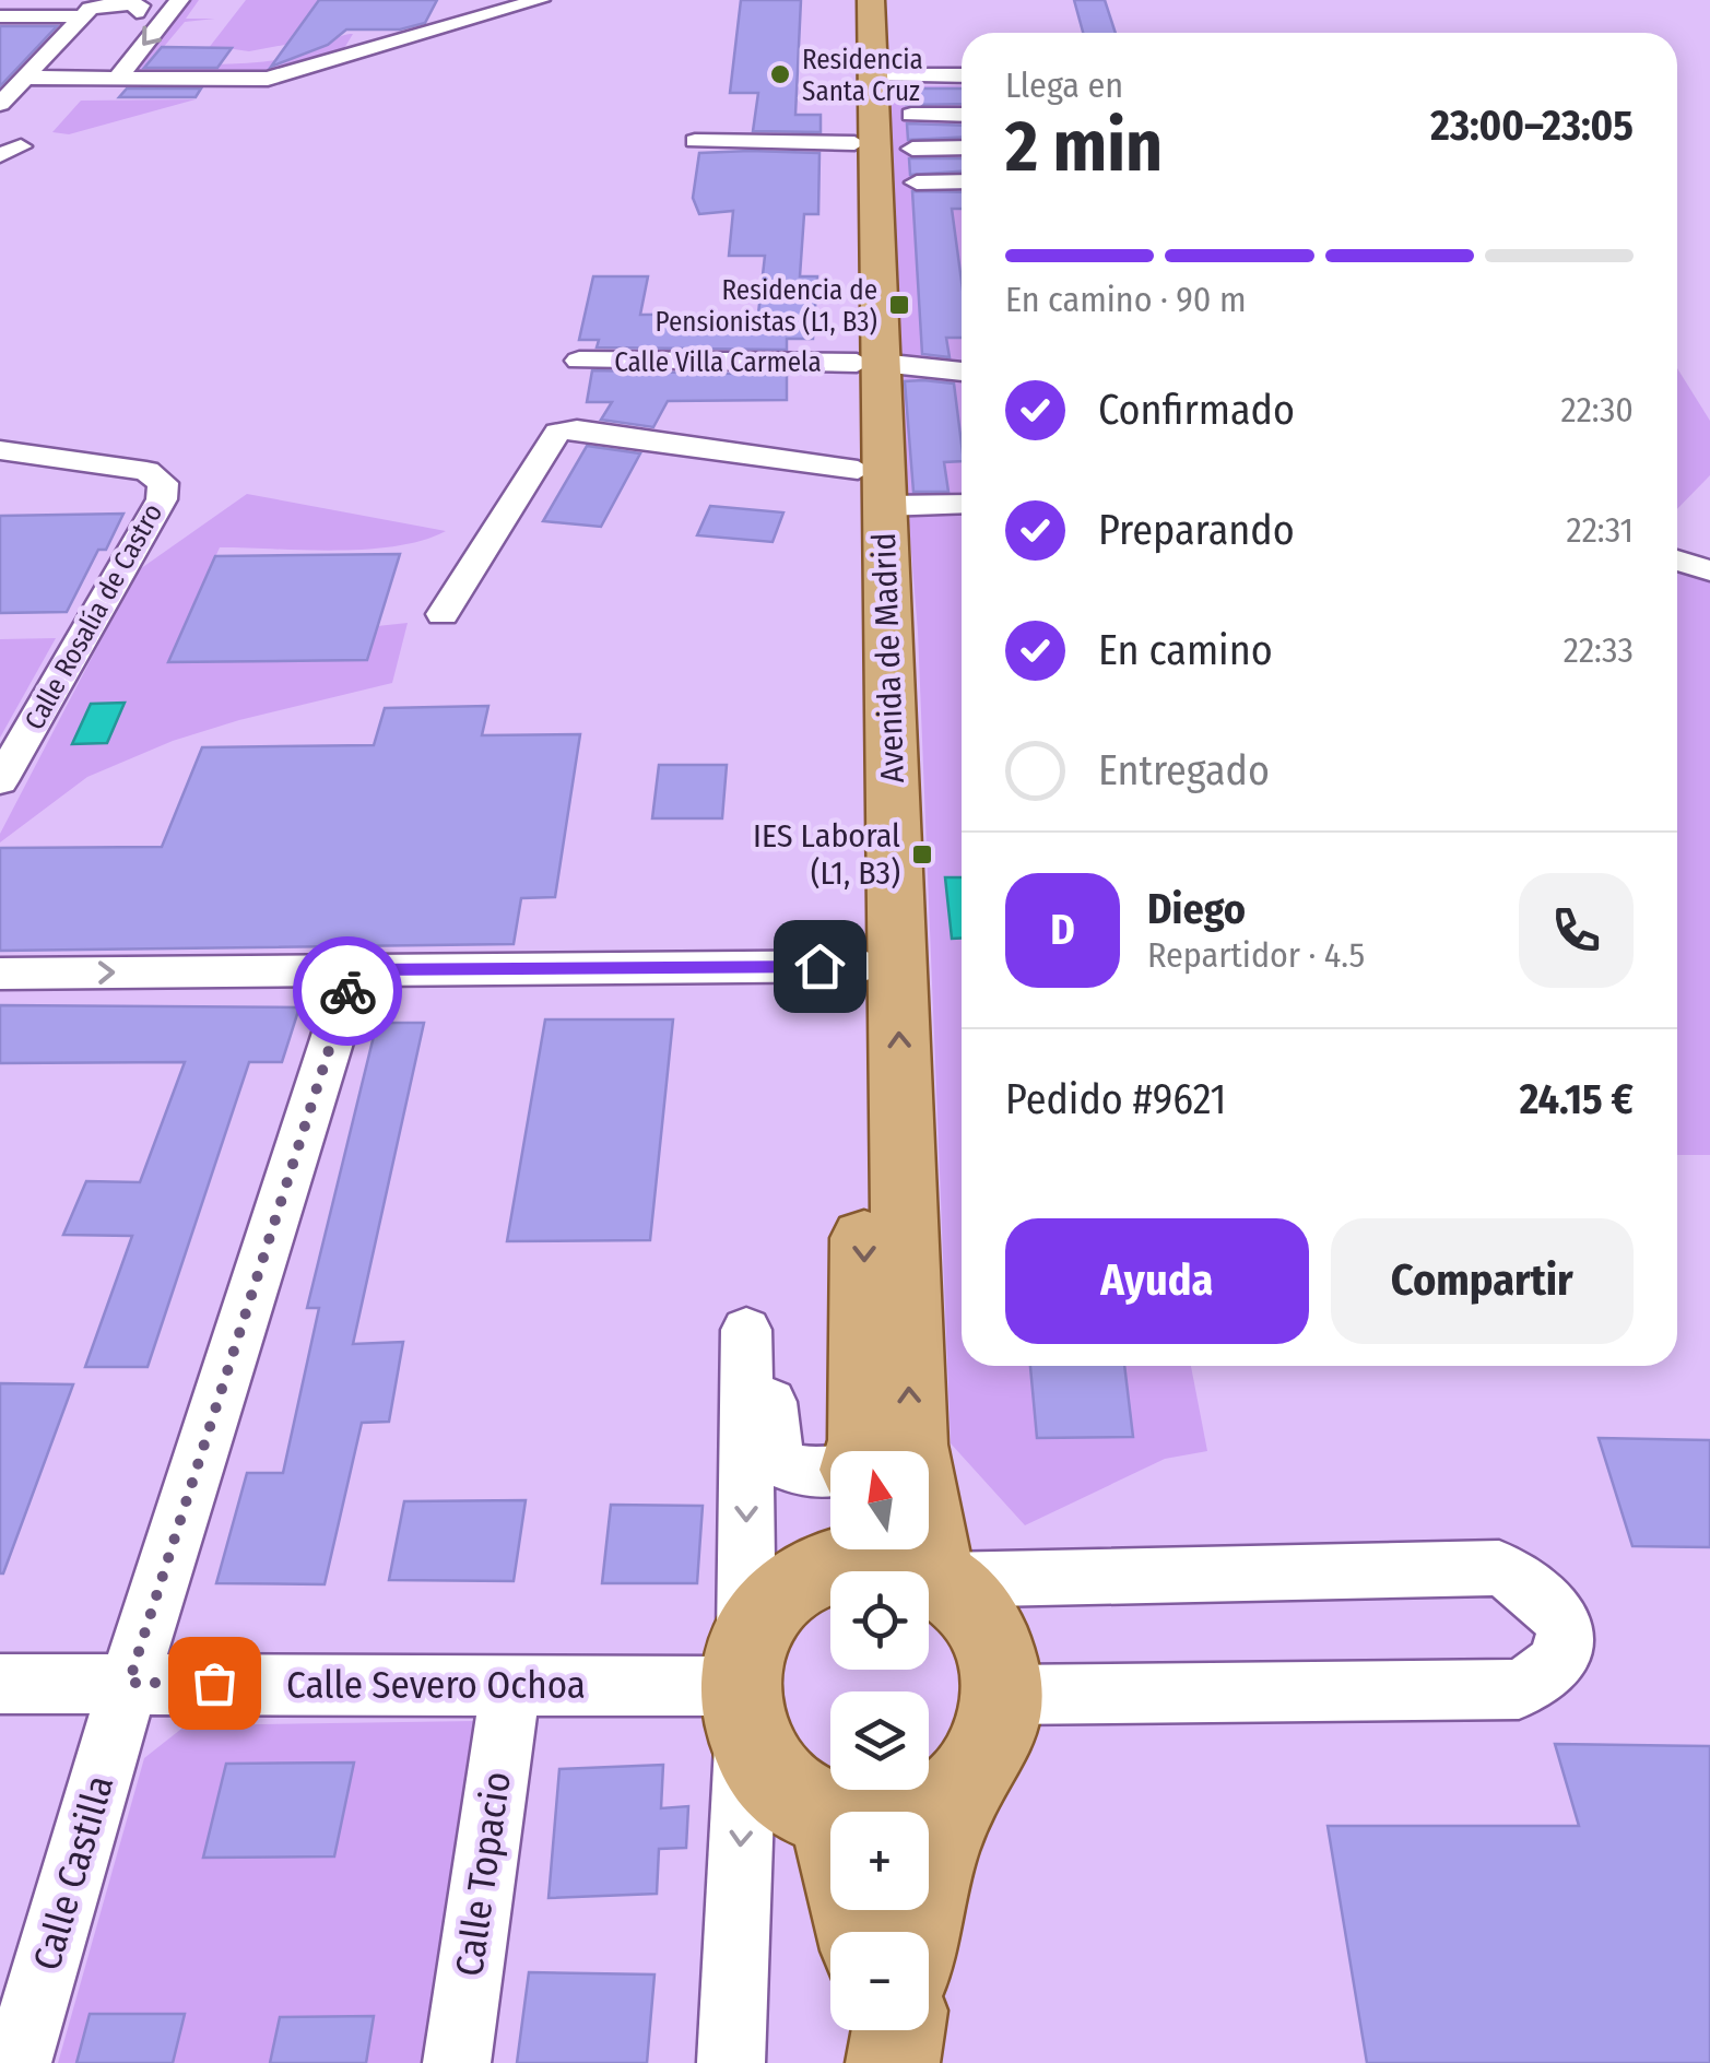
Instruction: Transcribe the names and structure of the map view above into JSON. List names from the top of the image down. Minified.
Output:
{"streets":{"main road":["Avenida de Madrid"],"street":["Calle Villa Carmela","Calle Rosalía de Castro","Calle Severo Ochoa","Calle Castilla","Calle Topacio"]},"crossings":[["Calle Villa Carmela","Avenida de Madrid"],["Calle Severo Ochoa","Calle Castilla"],["Calle Severo Ochoa","Calle Topacio"]],"places":{"other":["Residencia Santa Cruz"],"transit":["Residencia de Pensionistas (L1, B3)","IES Laboral (L1, B3)"]},"north":"top","page":{"heading":["2 min","Llega en","23:00–23:05"],"panel":["Diego","Repartidor · 4.5","Pedido #9621","24.15 €"],"bar":"En camino · 90 m","list":[["Confirmado","22:30"],["Preparando","22:31"],["En camino","22:33"],"Entregado"],"round":"D","buttons":["Ayuda","Compartir"],"map_buttons":["+","−"]}}
